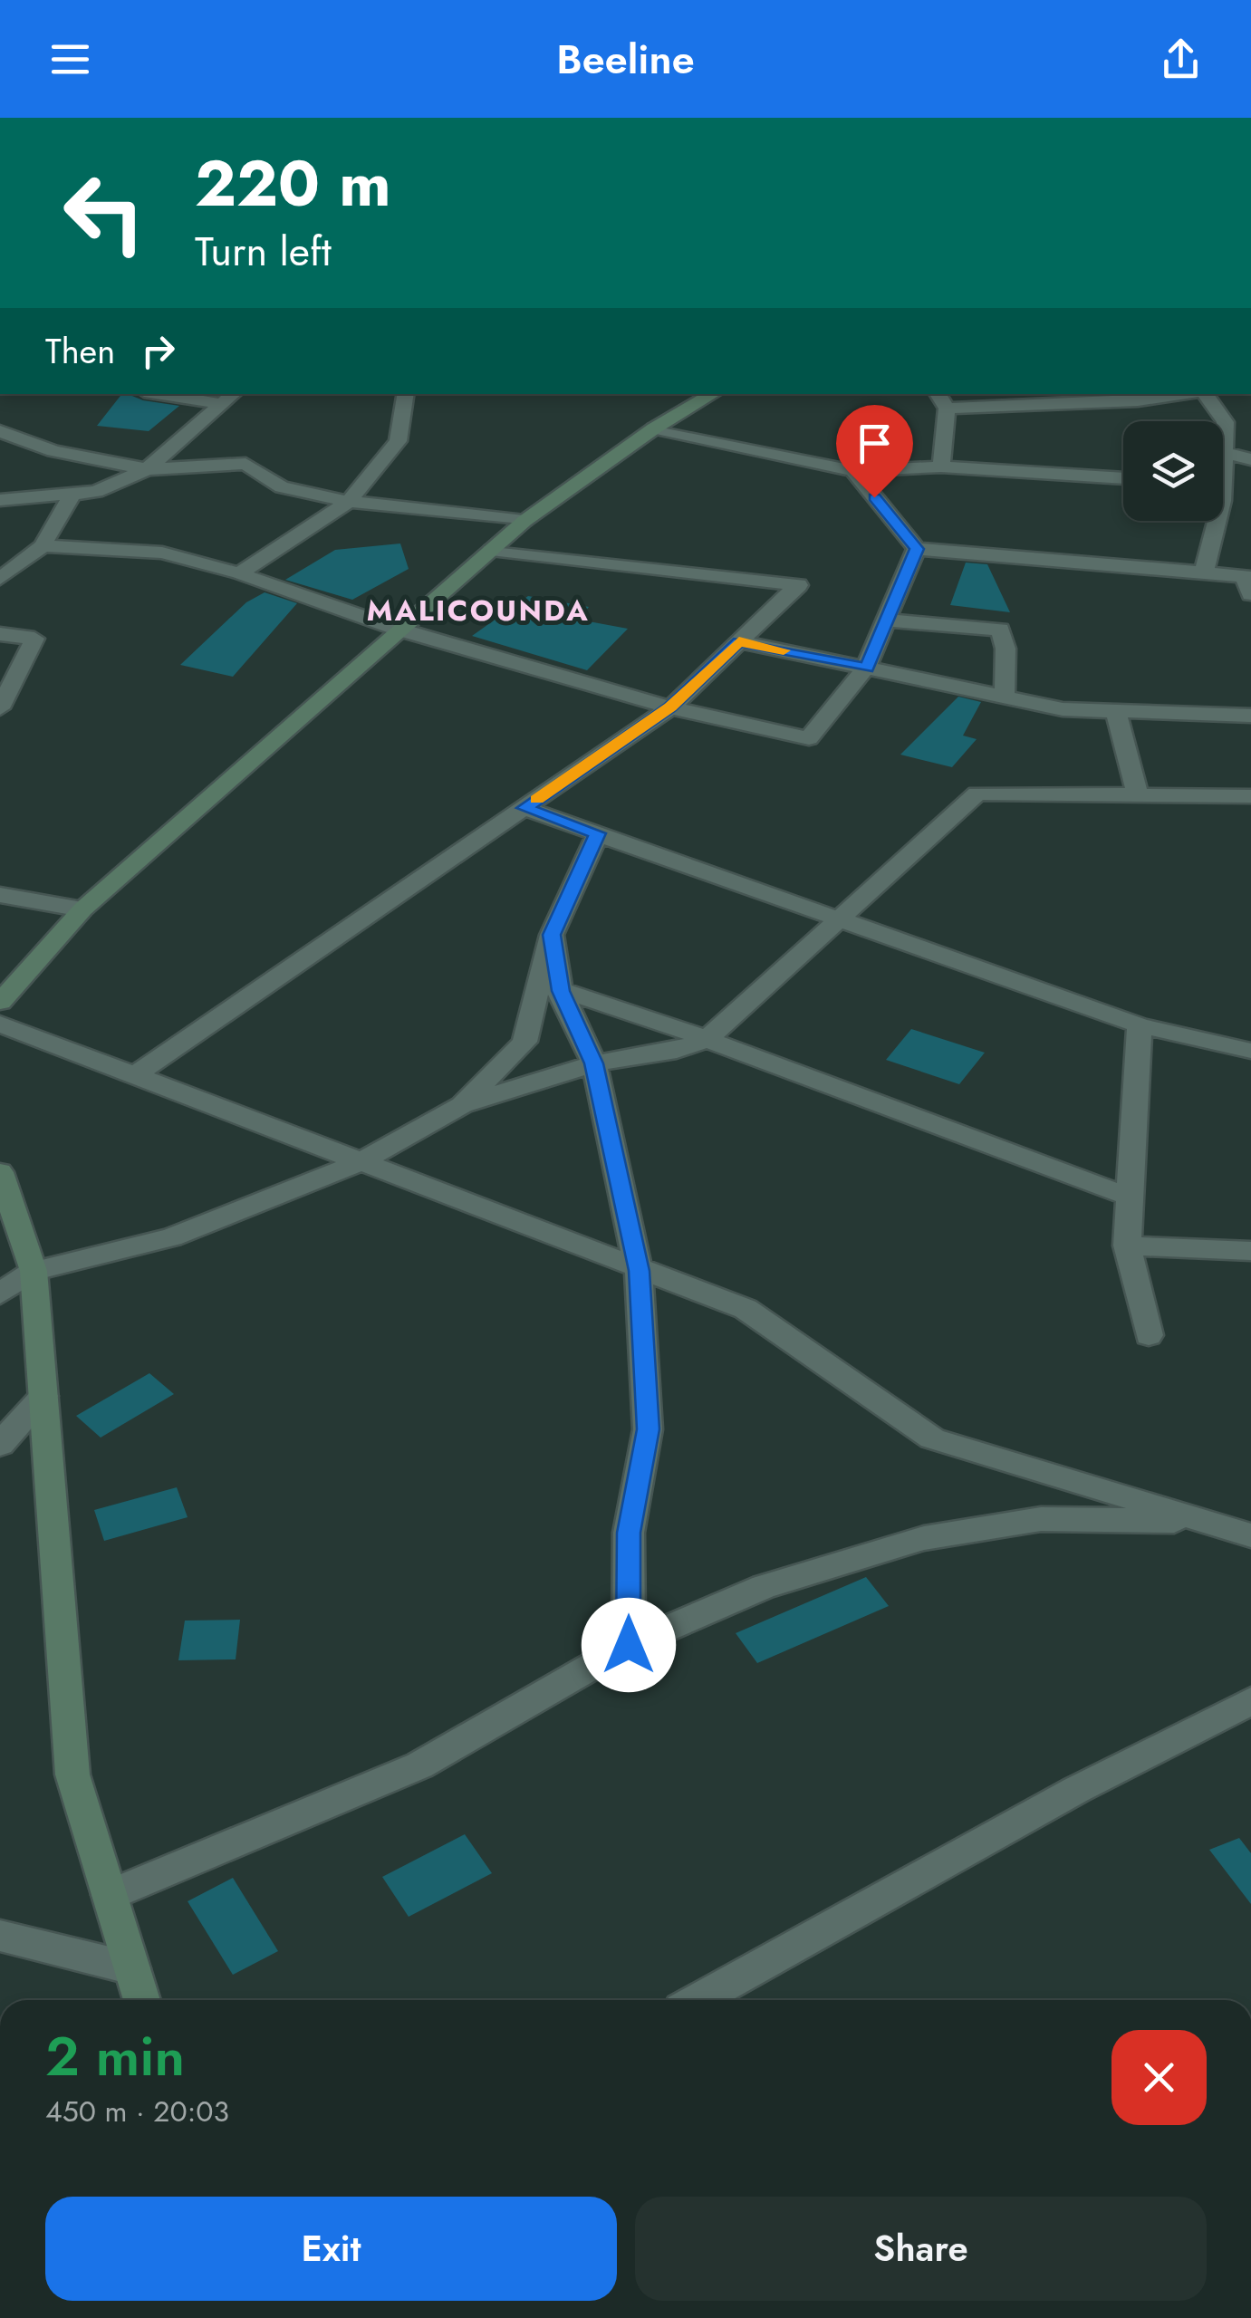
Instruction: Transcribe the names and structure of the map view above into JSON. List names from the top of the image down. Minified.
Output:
{"districts":["MALICOUNDA"],"page":{"header":"Beeline","turn":["220 m","Turn left"],"then":"Then","heading":["2 min","450 m · 20:03"],"buttons":["Exit","Share"]}}
